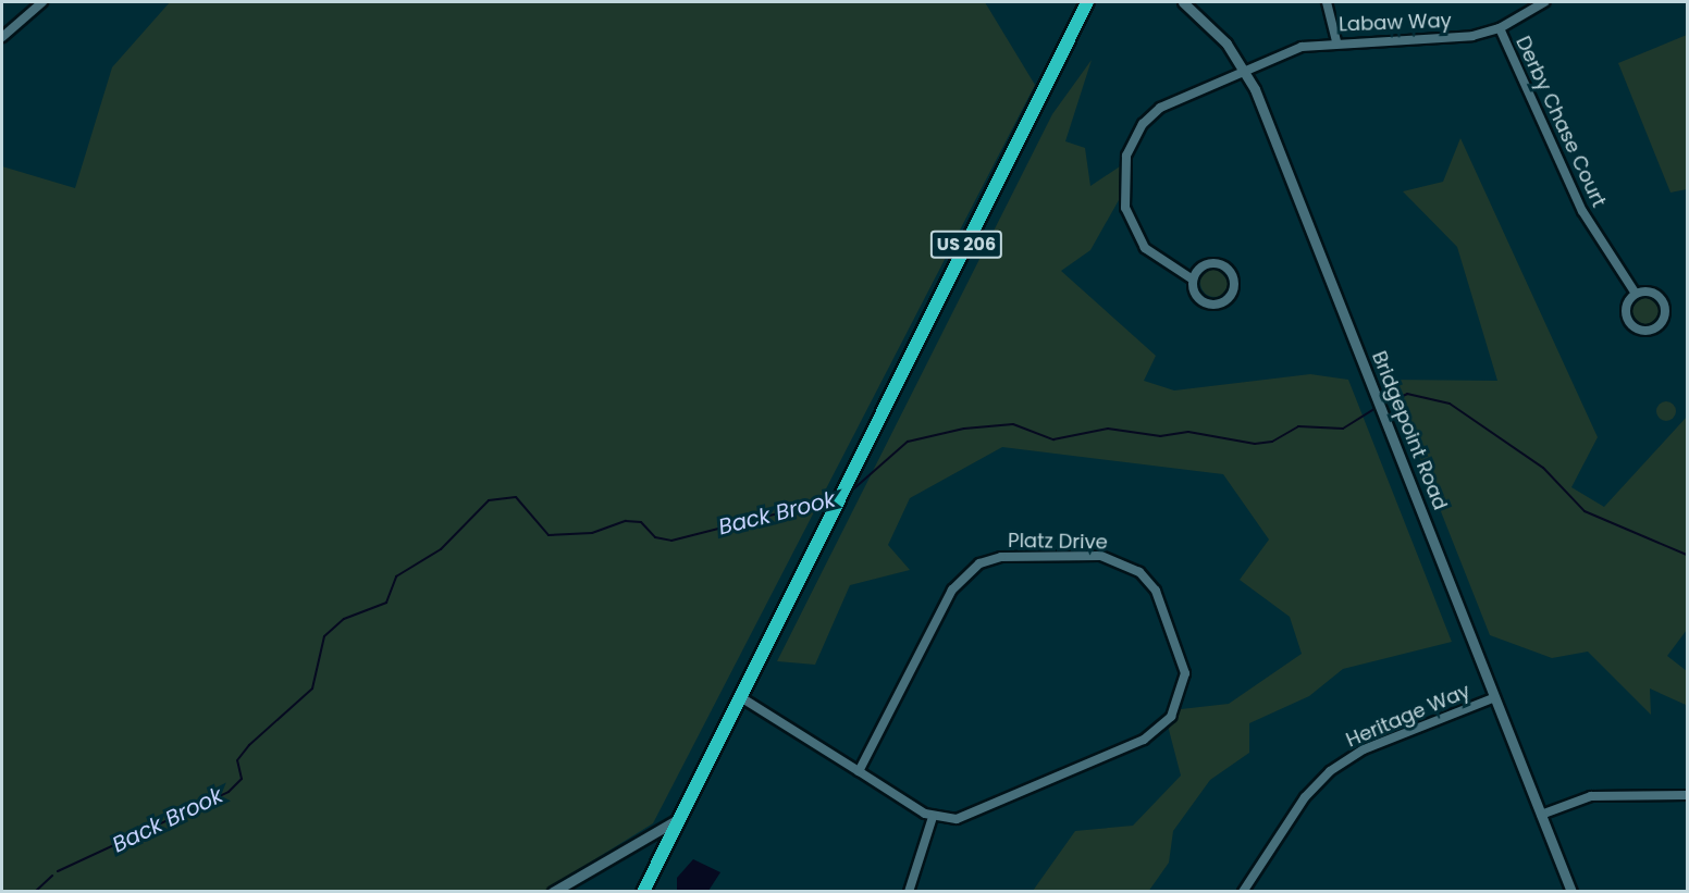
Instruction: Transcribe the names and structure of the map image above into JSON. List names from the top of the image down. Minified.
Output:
{"streets":{"highway":["US 206"],"street":["Labaw Way","Derby Chase Court","Bridgepoint Road","Platz Drive","Heritage Way"]},"crossings":[["Labaw Way","Derby Chase Court"],["Labaw Way","Bridgepoint Road"],["Bridgepoint Road","Heritage Way"]],"water":["Back Brook"]}
